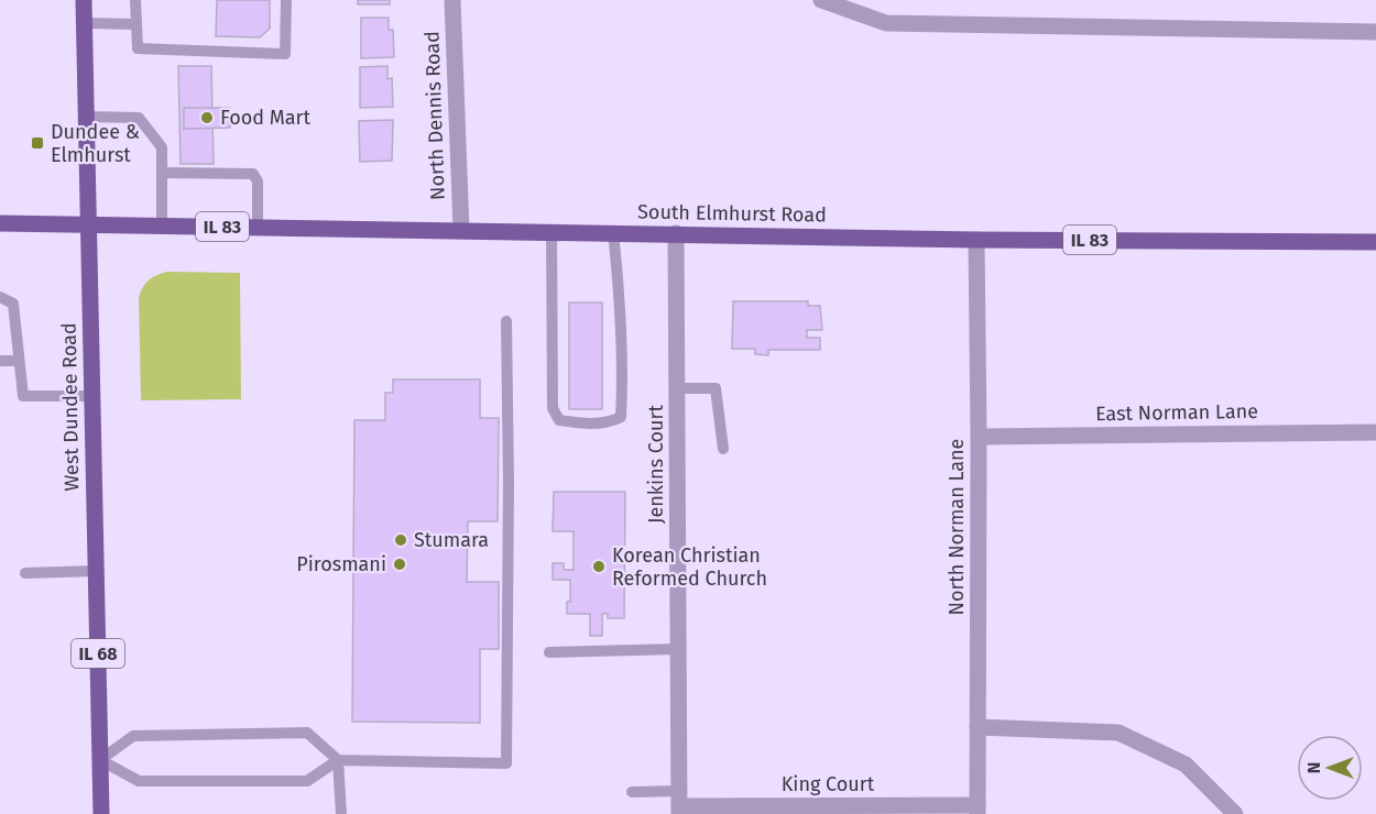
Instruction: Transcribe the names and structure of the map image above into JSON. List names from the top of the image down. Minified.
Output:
{"streets":{"main road":["South Elmhurst Road","IL 83","West Dundee Road","IL 68"],"street":["North Dennis Road","East Norman Lane","Jenkins Court","North Norman Lane","King Court"]},"crossings":[["North Dennis Road","South Elmhurst Road"],["South Elmhurst Road","IL 83"],["South Elmhurst Road","West Dundee Road"],["South Elmhurst Road","Jenkins Court"],["South Elmhurst Road","North Norman Lane"],["IL 83","West Dundee Road"],["East Norman Lane","North Norman Lane"],["Jenkins Court","King Court"],["North Norman Lane","King Court"]],"places":{"other":["Food Mart","Stumara","Pirosmani","Korean Christian Reformed Church"],"transit":["Dundee & Elmhurst"]},"north":"left"}
